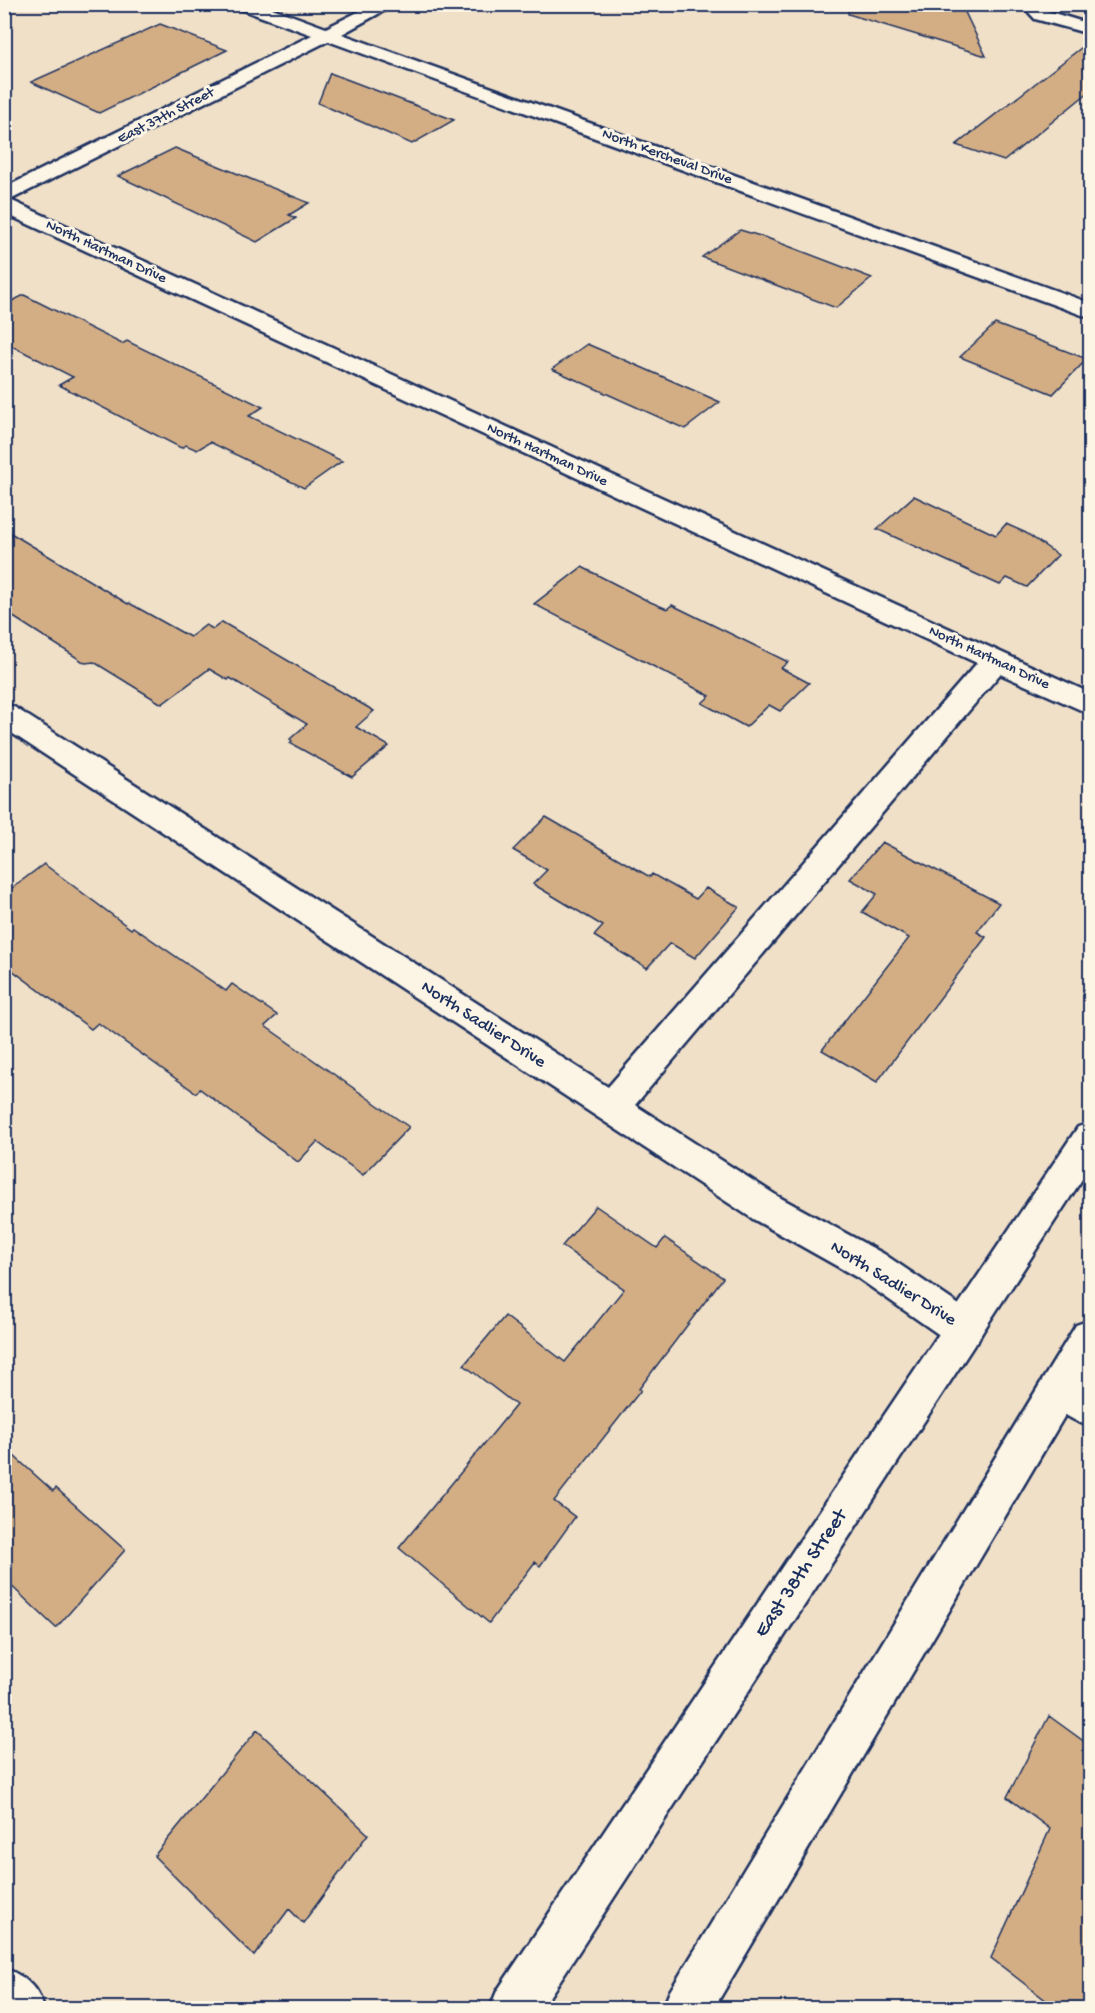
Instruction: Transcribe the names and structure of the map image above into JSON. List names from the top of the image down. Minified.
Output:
{"streets":{"street":["East 37th Street","North Kercheval Drive","North Hartman Drive","North Sadlier Drive","East 38th Street"]},"crossings":[["East 37th Street","North Kercheval Drive"],["North Sadlier Drive","East 38th Street"]]}
